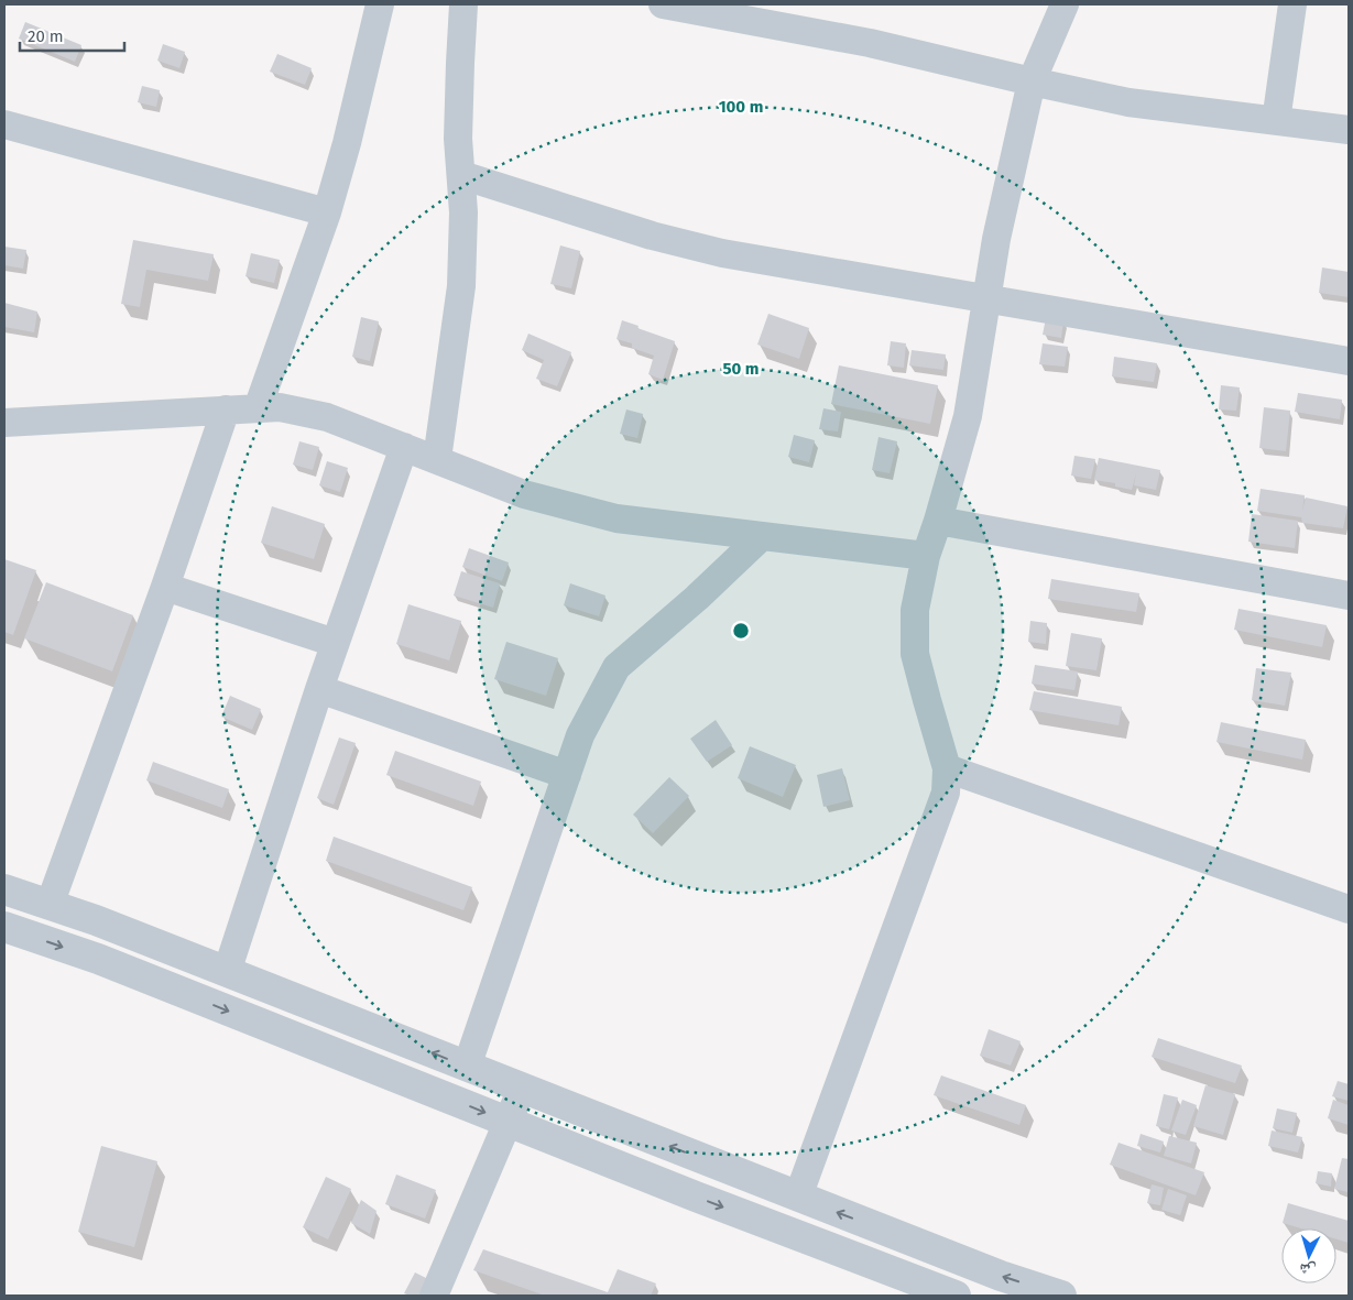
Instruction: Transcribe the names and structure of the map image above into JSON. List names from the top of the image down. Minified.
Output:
{"scale_bar":"20 m","north":"bottom","rings":["100 m","50 m"]}
